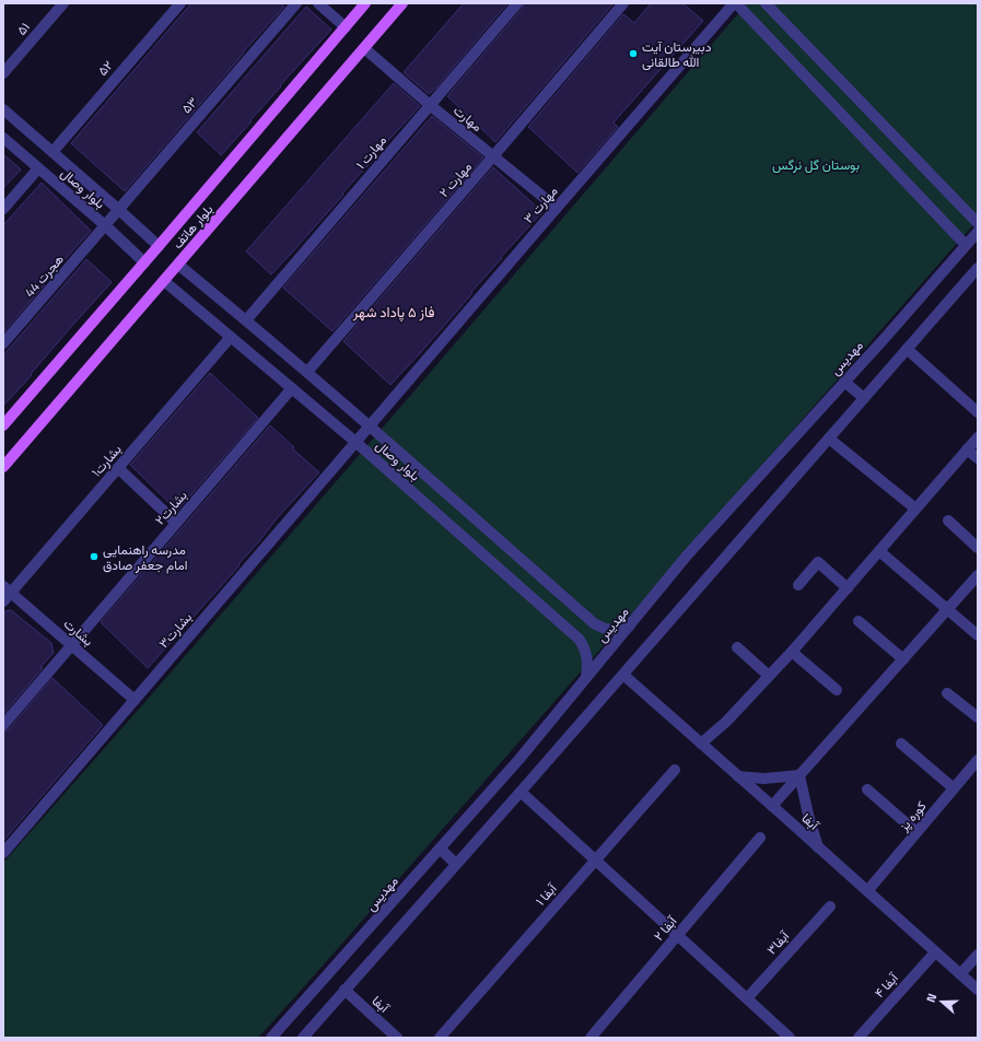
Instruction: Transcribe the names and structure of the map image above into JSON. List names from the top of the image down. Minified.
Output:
{"streets":{"main road":["بلوار هاتف"],"street":["۵۱","۵۲","۵۳","مهارت","مهارت ۱","مهارت ۲","بلوار وصال","مهارت ۳","هجرت 44","مهدیس","بشارت۱","بشارت۲","بشارت۳","بشارت","کوره پز","آبفا","آبفا ۱","آبفا ۲","آبفا۳","آبفا ۴"]},"crossings":[["۵۲","بلوار وصال"],["۵۳","بلوار وصال"],["۵۳","هجرت 44"],["مهارت","مهارت ۱"],["مهارت","مهارت ۲"],["مهارت","مهارت ۳"],["مهارت","بلوار هاتف"],["مهارت ۱","بلوار وصال"],["مهارت ۲","بلوار وصال"],["بلوار وصال","مهارت ۳"],["بلوار وصال","بلوار هاتف"],["بلوار وصال","هجرت 44"],["بلوار وصال","مهدیس"],["بلوار وصال","بشارت۱"],["بلوار وصال","بشارت۲"],["بلوار وصال","بشارت۳"],["مهارت ۳","بشارت۳"],["بشارت۱","بشارت"],["بشارت۲","بشارت"],["بشارت۳","بشارت"],["کوره پز","آبفا"],["آبفا","آبفا ۴"]],"districts":["فاز ۵ پاداد شهر"],"parks":["بوستان گل نرگس"],"places":["دبیرستان آیت الله طالقانی","مدرسه راهنمایی امام جعفر صادق"],"north":"left"}
